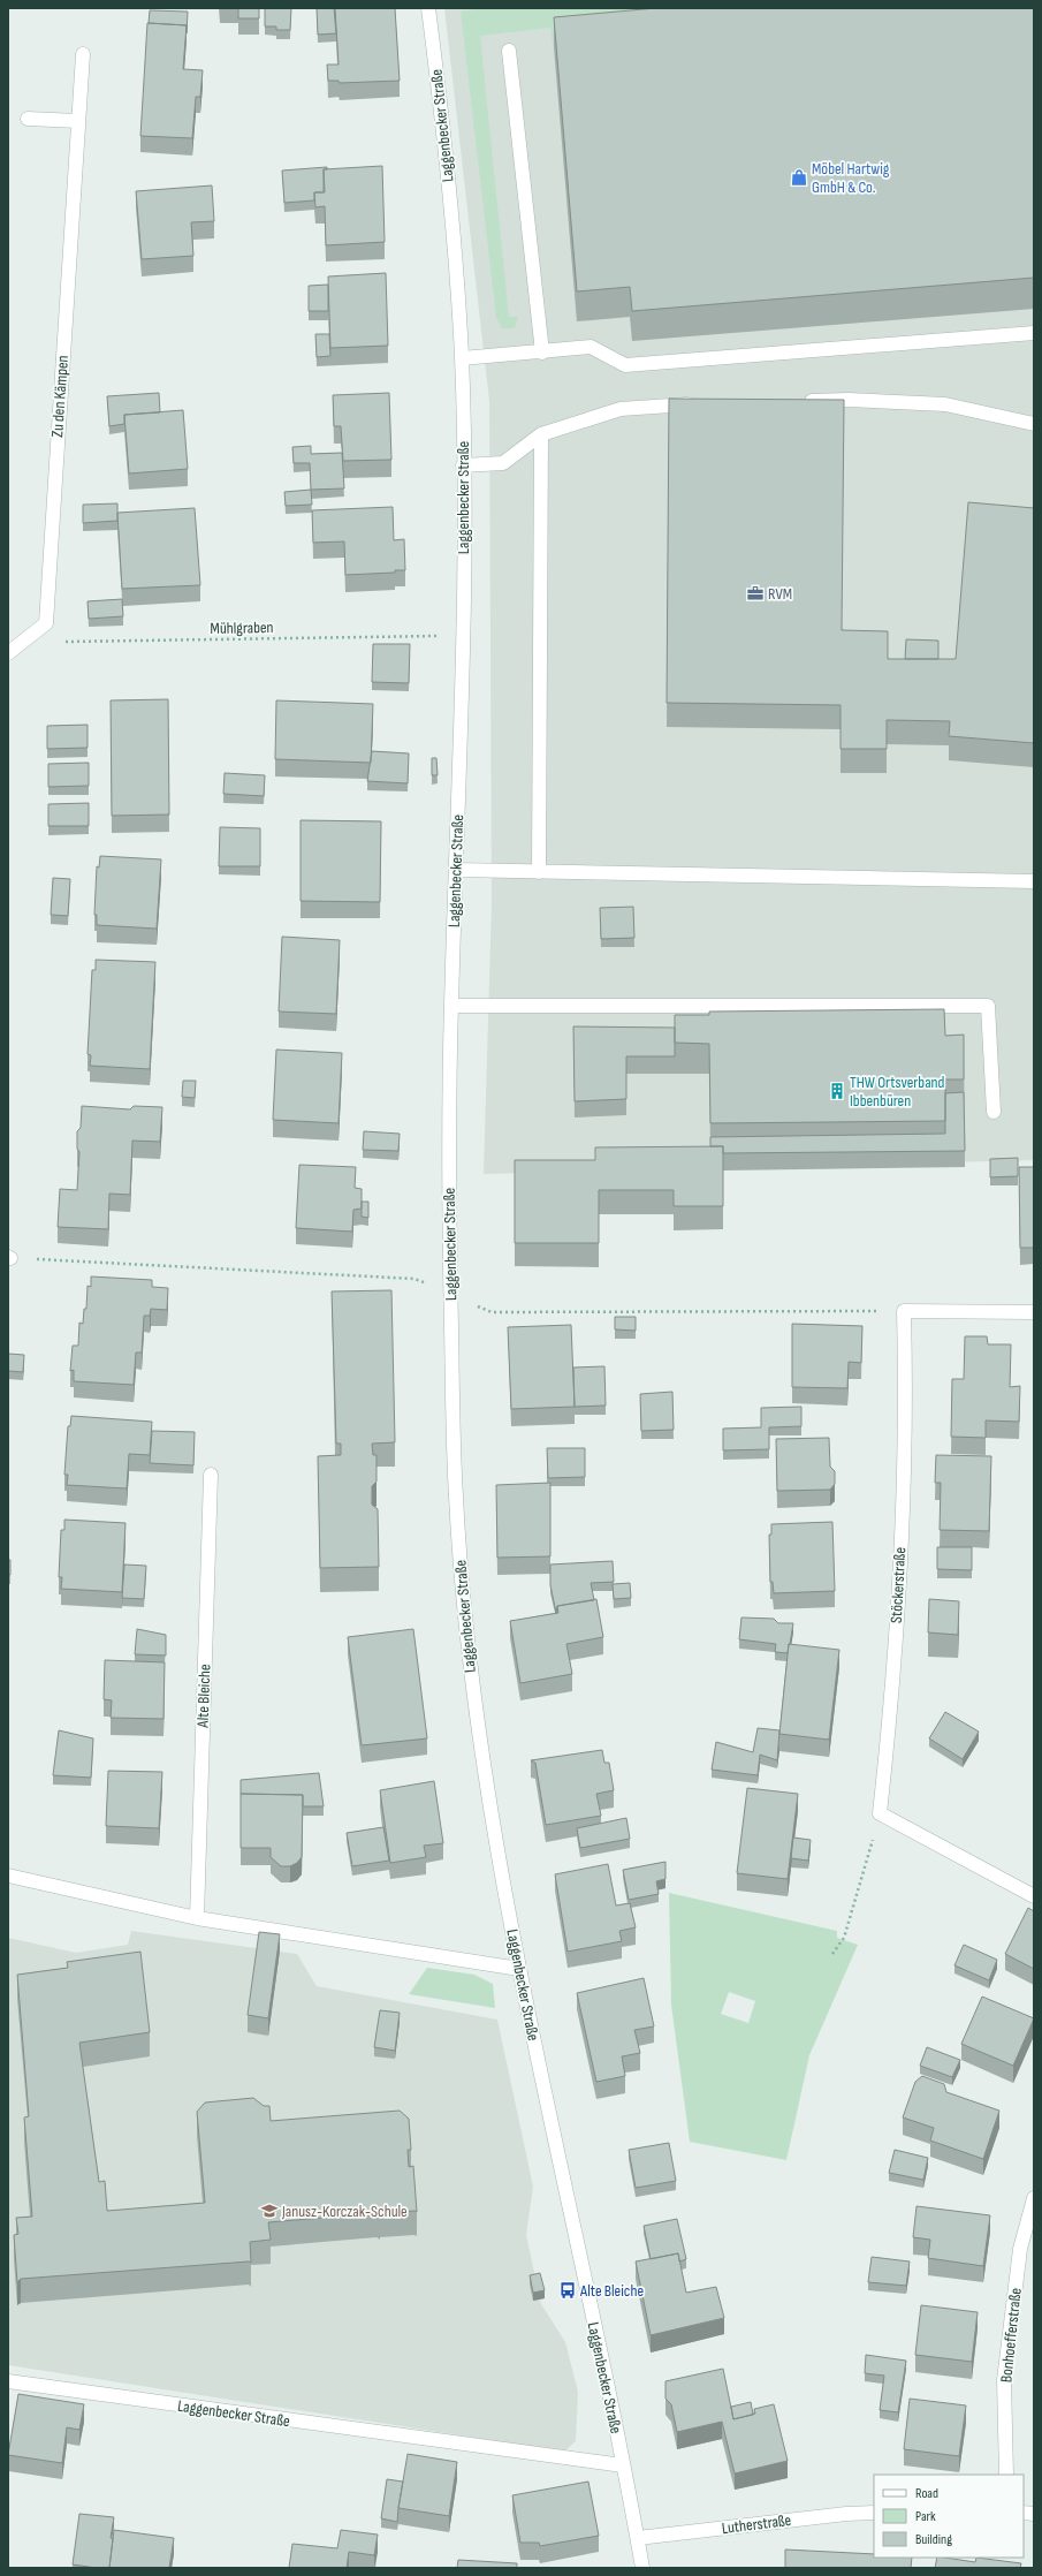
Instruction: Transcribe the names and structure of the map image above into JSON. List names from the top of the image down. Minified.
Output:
{"streets":{"street":["Laggenbecker Straße","Zu den Kämpen","Stöckerstraße","Alte Bleiche","Bonhoefferstraße","Lutherstraße"],"path":["Mühlgraben"]},"crossings":[["Laggenbecker Straße","Mühlgraben"],["Laggenbecker Straße","Lutherstraße"],["Zu den Kämpen","Mühlgraben"]],"places":{"shop":["Möbel Hartwig GmbH & Co."],"office":["RVM"],"building":["THW Ortsverband Ibbenbüren"],"school or university":["Janusz-Korczak-Schule"],"bus stop":["Alte Bleiche"]},"legend":["Road","Park","Building"]}
